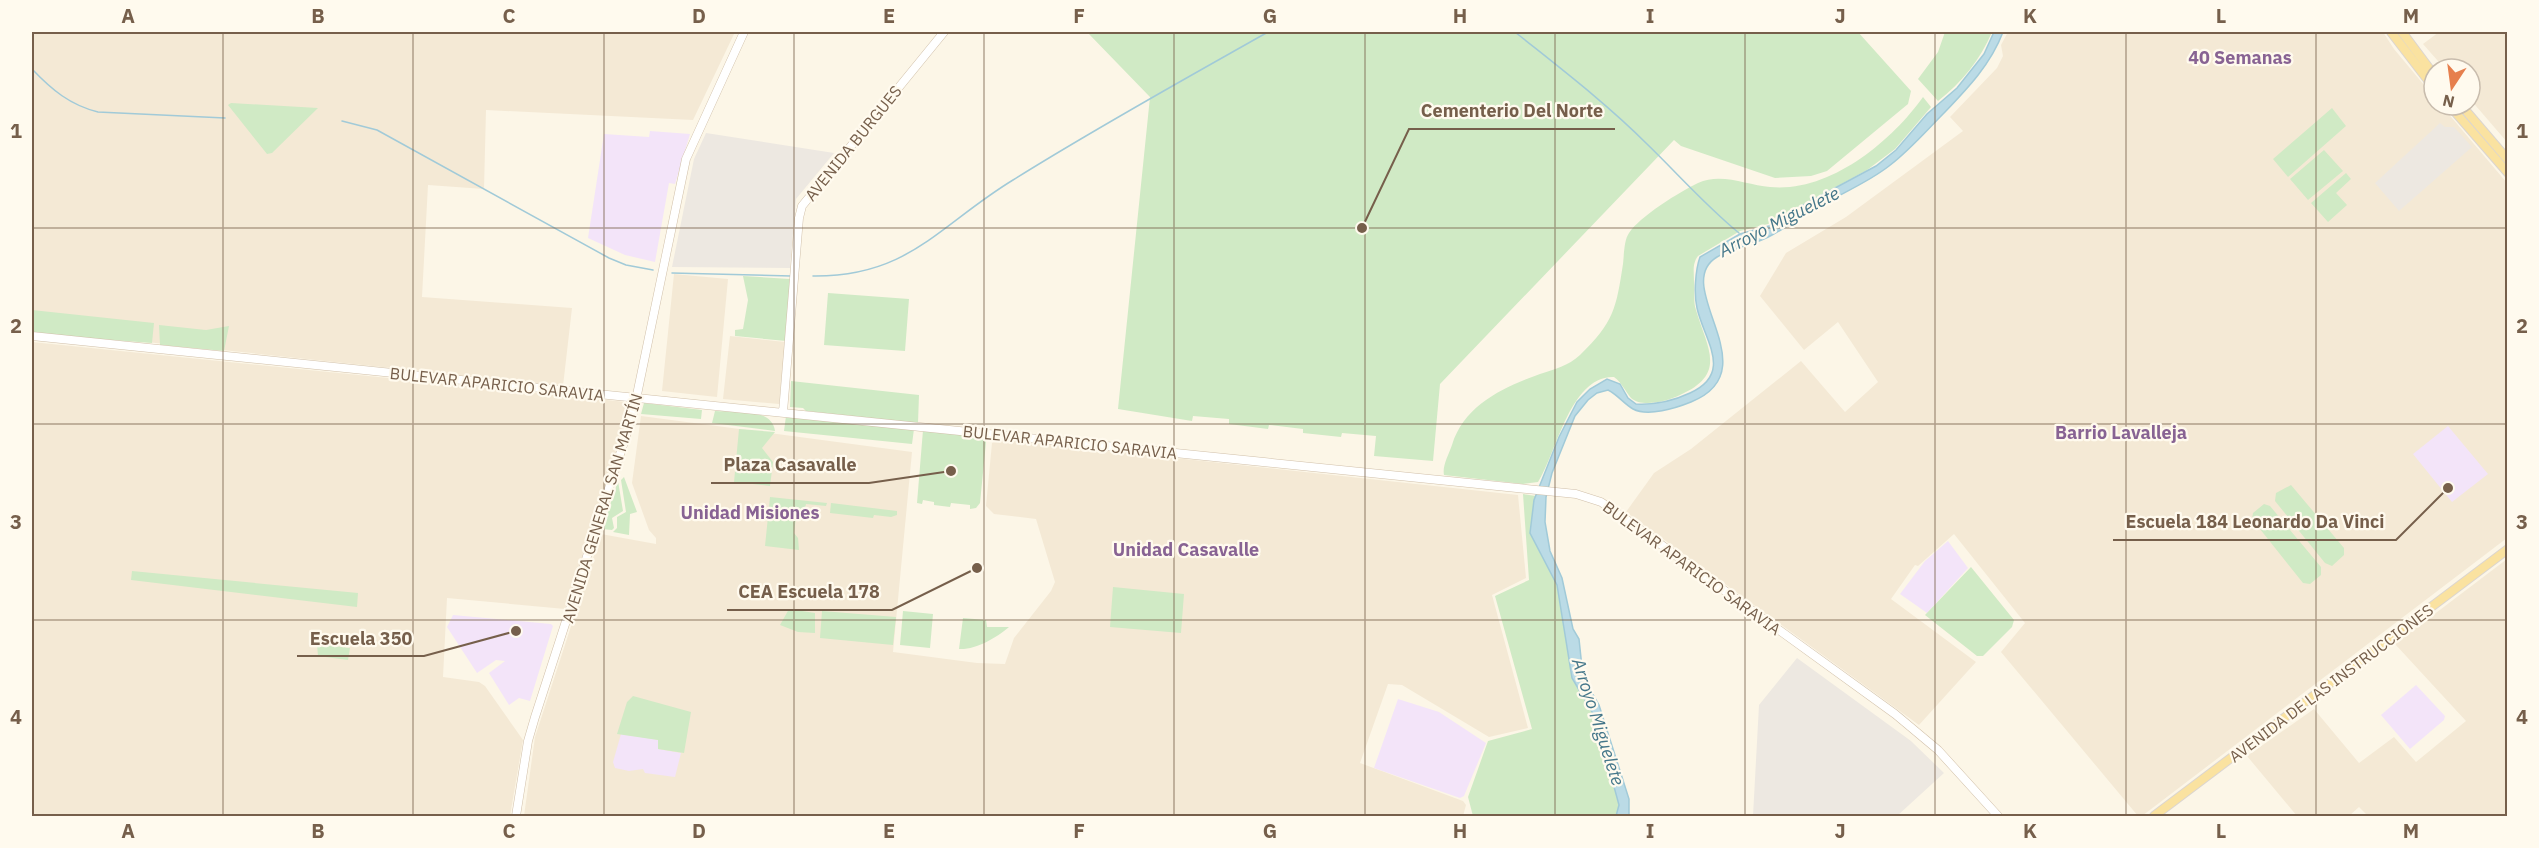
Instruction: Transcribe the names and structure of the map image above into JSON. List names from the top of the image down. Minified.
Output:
{"streets":{"main road":["AVENIDA DE LAS INSTRUCCIONES"],"street":["AVENIDA BURGUES","BULEVAR APARICIO SARAVIA","AVENIDA GENERAL SAN MARTÍN"]},"crossings":[["AVENIDA BURGUES","BULEVAR APARICIO SARAVIA"],["BULEVAR APARICIO SARAVIA","AVENIDA GENERAL SAN MARTÍN"]],"districts":["40 Semanas","Barrio Lavalleja","Unidad Misiones","Unidad Casavalle"],"water":["Arroyo Miguelete"],"places":["Cementerio Del Norte","Plaza Casavalle","Escuela 184 Leonardo Da Vinci","CEA Escuela 178","Escuela 350"],"north":"bottom","grid":{"columns":["A","B","C","D","E","F","G","H","I","J","K","L","M"],"rows":["1","2","3","4"]}}
